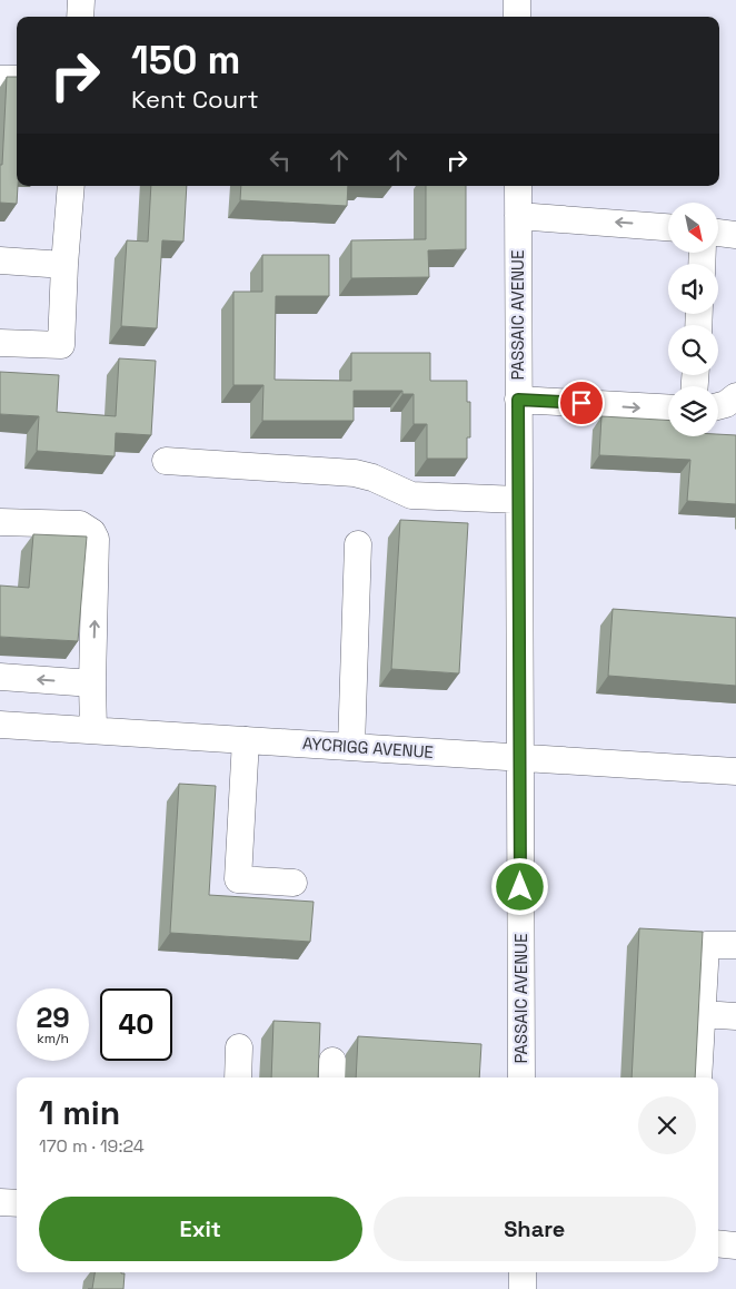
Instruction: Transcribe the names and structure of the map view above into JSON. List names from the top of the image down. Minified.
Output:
{"streets":{"street":["PASSAIC AVENUE","AYCRIGG AVENUE"]},"crossings":[["PASSAIC AVENUE","AYCRIGG AVENUE"]],"north":"bottom right","page":{"turn":["150 m","Kent Court"],"speed":"29 km/h","limit":"40","heading":["1 min","170 m · 19:24"],"buttons":["Exit","Share"]}}
